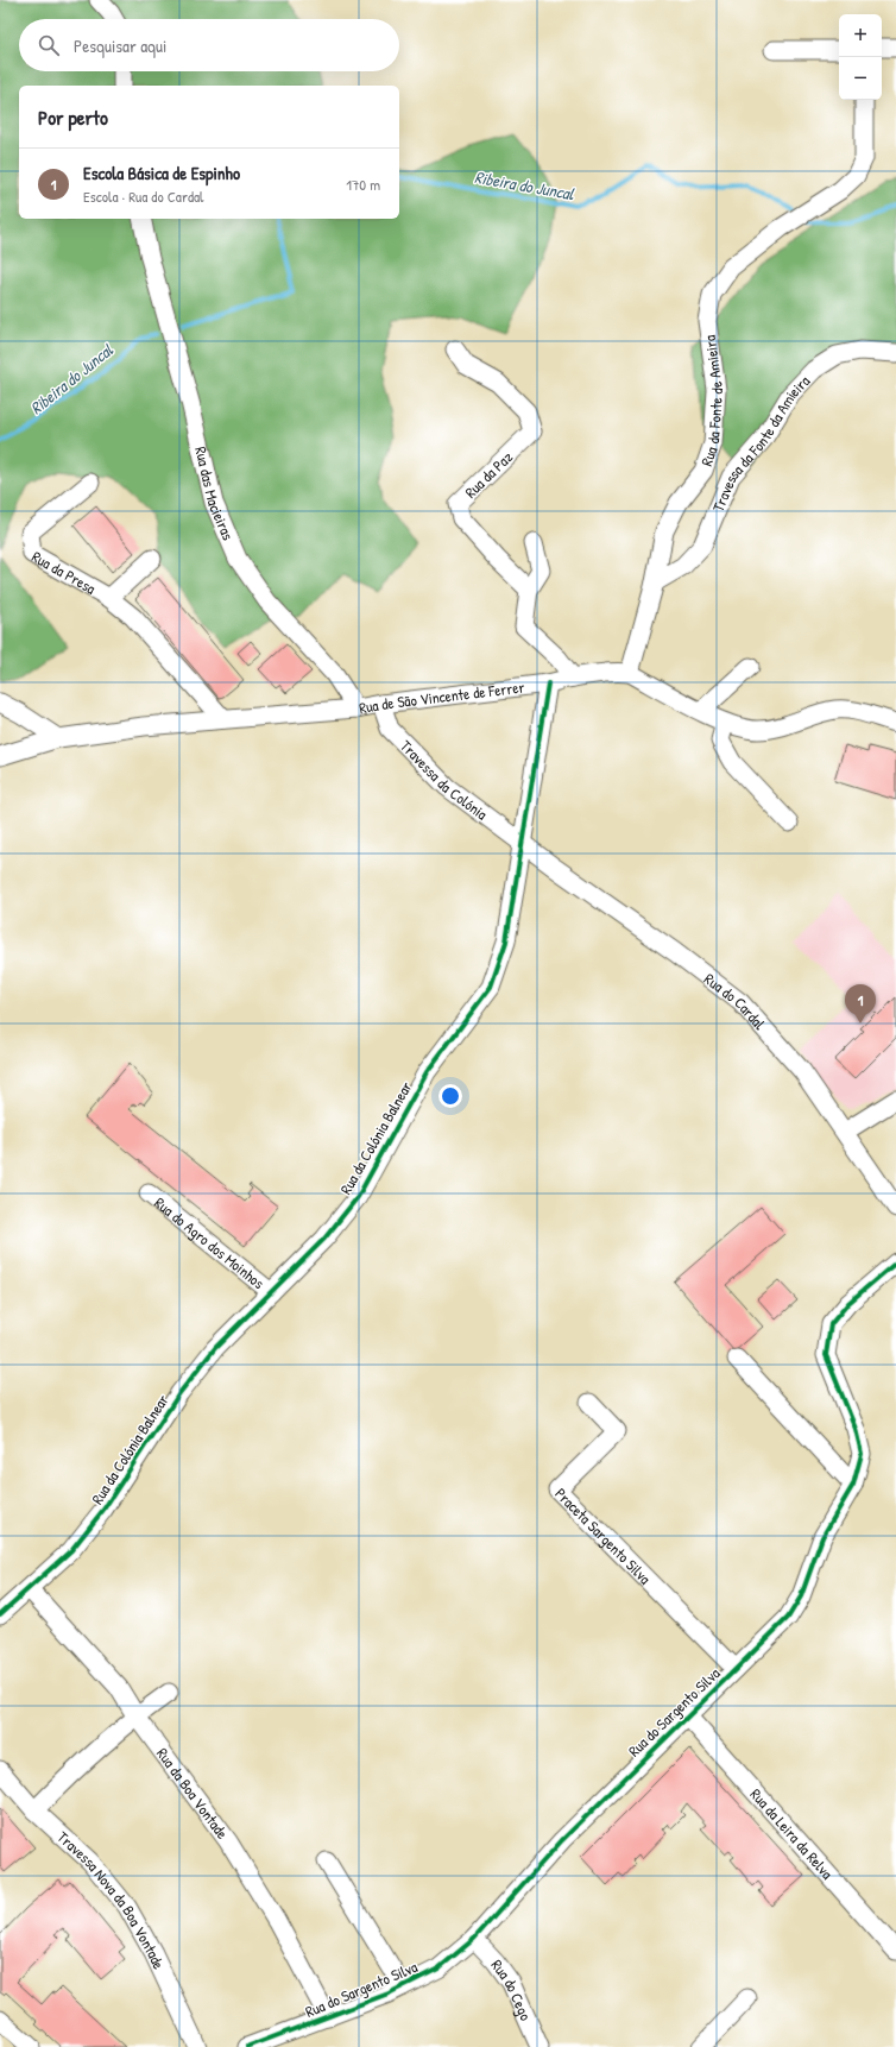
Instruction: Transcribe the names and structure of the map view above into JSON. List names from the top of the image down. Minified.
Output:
{"streets":{"street":["Rua da Fonte de Amieira","Travessa da Fonte da Amieira","Rua da Paz","Rua das Macieiras","Rua da Presa","Rua de São Vincente de Ferrer","Travessa da Colónia","Rua do Cardal","Rua da Colónia Balnear","Rua do Agro dos Moinhos","Praceta Sargento Silva","Rua do Sargento Silva","Rua da Boa Vontade","Rua da Leira da Relva","Travessa Nova da Boa Vontade","Rua do Cego"]},"crossings":[["Rua da Fonte de Amieira","Travessa da Fonte da Amieira"],["Rua da Fonte de Amieira","Rua de São Vincente de Ferrer"],["Rua das Macieiras","Rua de São Vincente de Ferrer"],["Rua da Presa","Rua de São Vincente de Ferrer"],["Rua de São Vincente de Ferrer","Travessa da Colónia"],["Rua de São Vincente de Ferrer","Rua da Colónia Balnear"],["Travessa da Colónia","Rua do Cardal"],["Travessa da Colónia","Rua da Colónia Balnear"],["Rua do Cardal","Rua da Colónia Balnear"],["Rua da Colónia Balnear","Rua do Agro dos Moinhos"],["Rua da Colónia Balnear","Rua da Boa Vontade"],["Praceta Sargento Silva","Rua do Sargento Silva"],["Rua do Sargento Silva","Rua da Boa Vontade"],["Rua do Sargento Silva","Rua da Leira da Relva"],["Rua do Sargento Silva","Rua do Cego"]],"water":["Ribeira do Juncal"],"page":{"map_buttons":["+","−"],"search":"Pesquisar aqui","heading":"Por perto","list":[{"mark":"1","name":"Escola Básica de Espinho","note":"Escola · Rua do Cardal","value":"170 m"}],"pins":"1"}}
